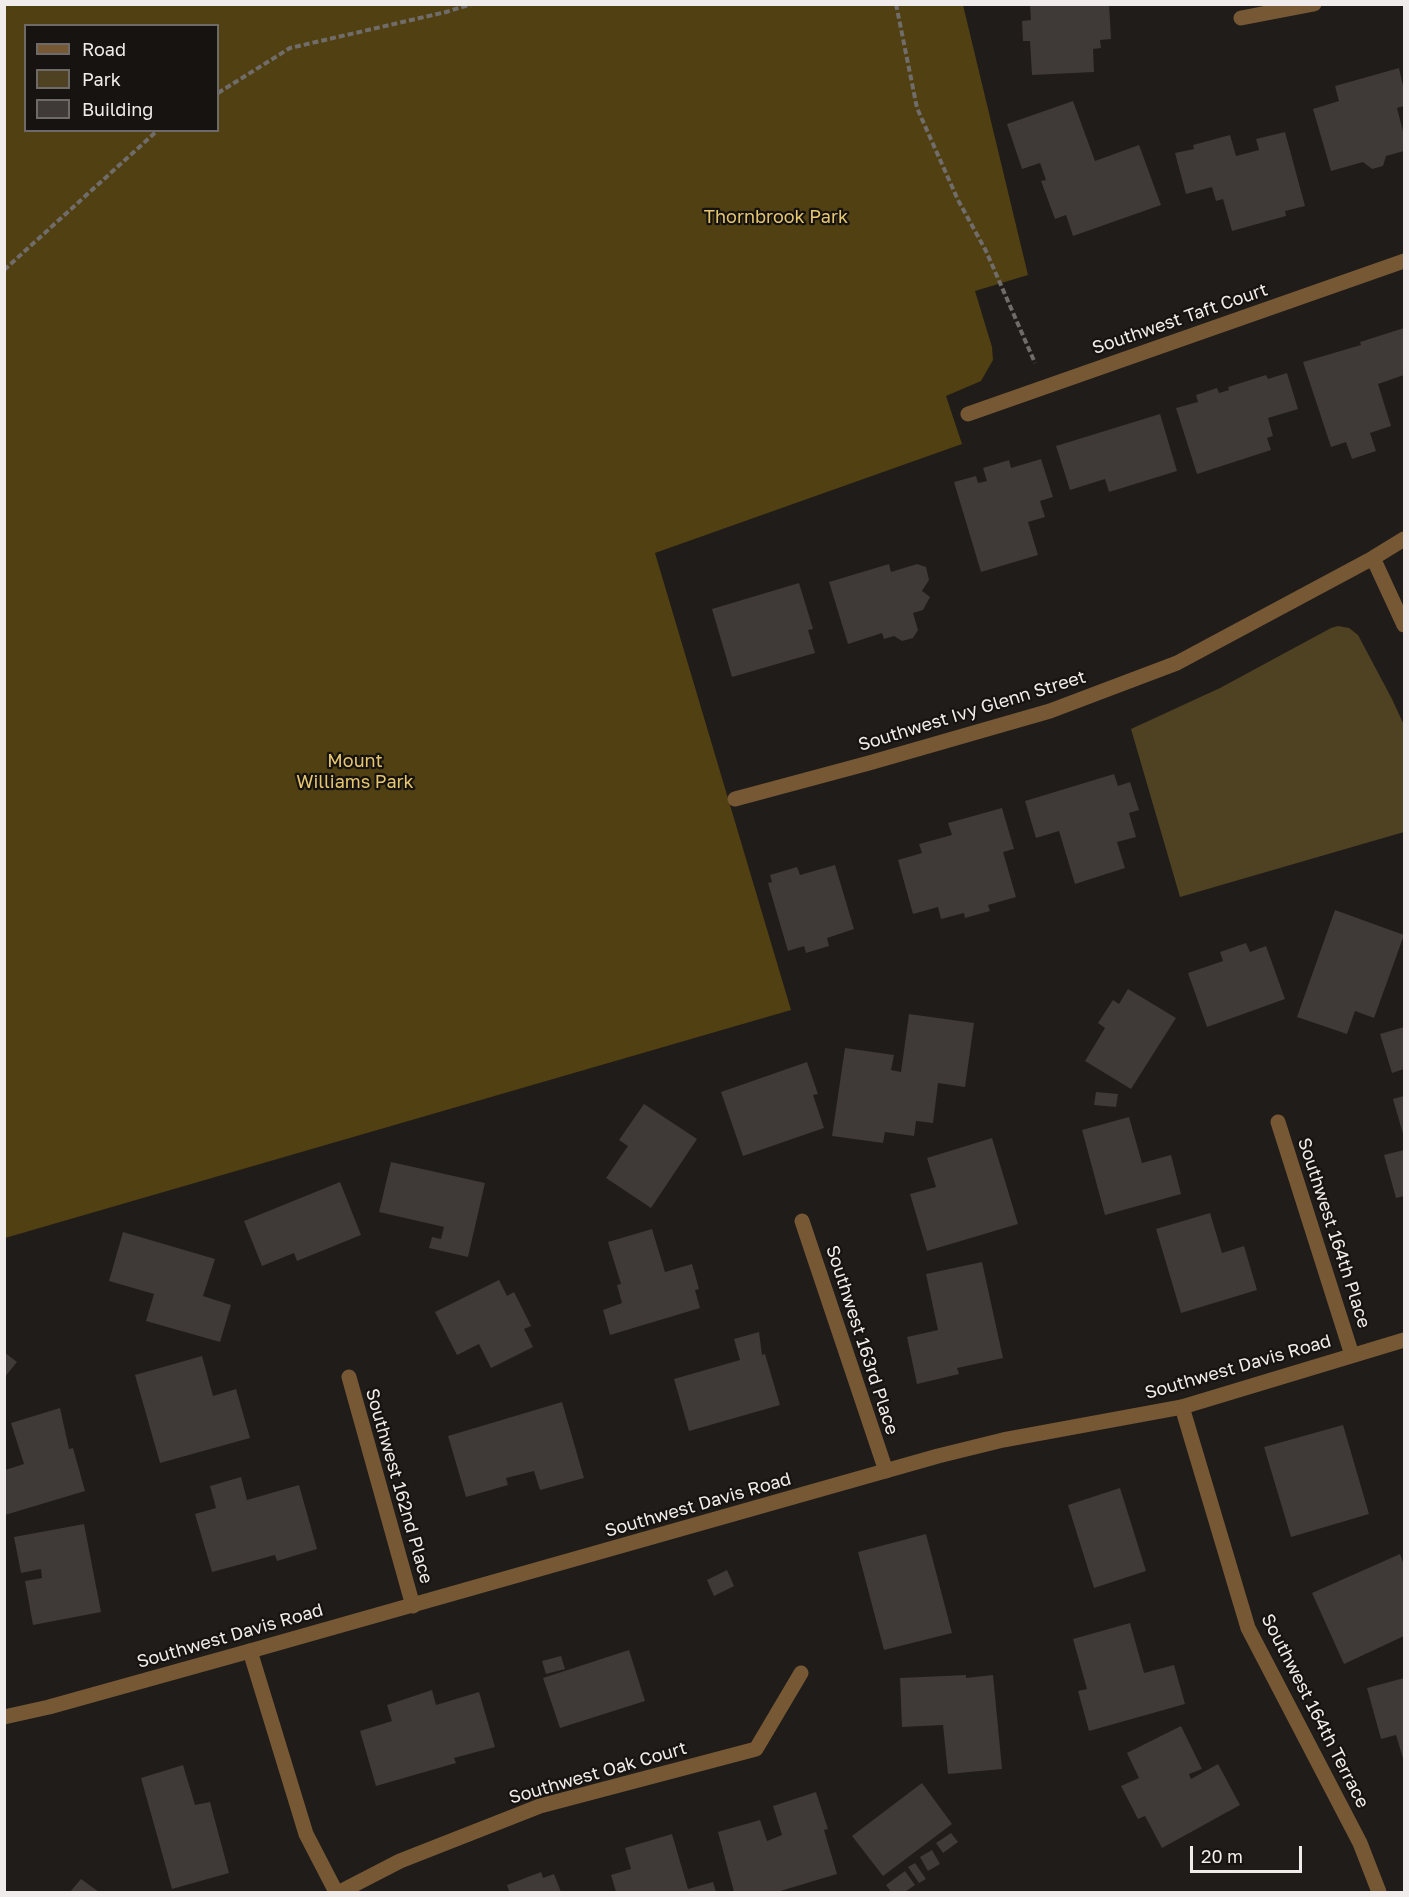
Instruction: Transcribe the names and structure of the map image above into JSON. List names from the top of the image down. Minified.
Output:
{"streets":{"street":["Southwest Taft Court","Southwest Ivy Glenn Street","Southwest 164th Place","Southwest 163rd Place","Southwest Davis Road","Southwest 162nd Place","Southwest 164th Terrace","Southwest Oak Court"]},"crossings":[["Southwest 164th Place","Southwest Davis Road"],["Southwest 163rd Place","Southwest Davis Road"],["Southwest Davis Road","Southwest 162nd Place"],["Southwest Davis Road","Southwest 164th Terrace"]],"parks":["Thornbrook Park","Mount Williams Park"],"legend":["Road","Park","Building"],"scale_bar":"20 m"}
